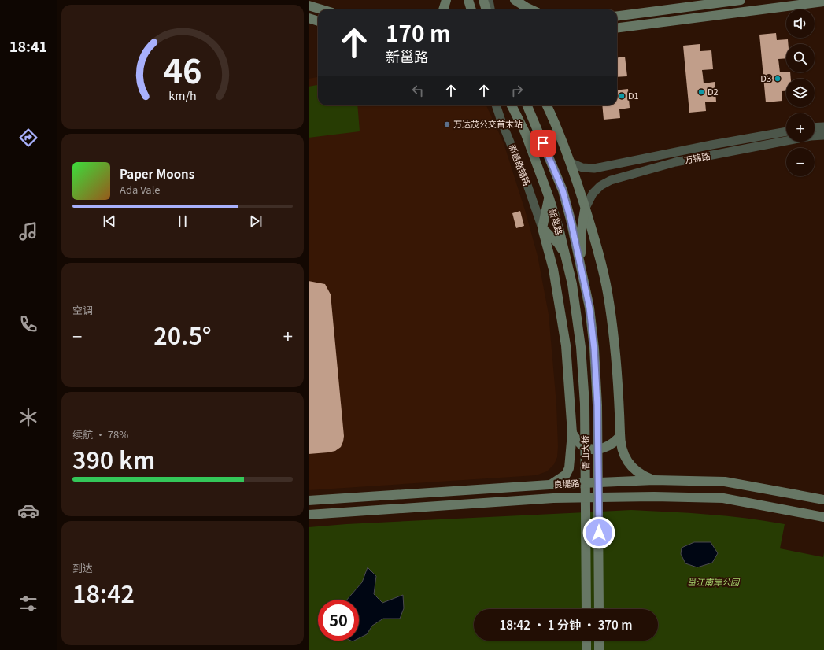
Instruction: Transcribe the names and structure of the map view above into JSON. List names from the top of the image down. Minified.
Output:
{"streets":{"main road":["新邕路","青山大桥","良堤路"],"street":["万锦路","新邕路辅路"]},"crossings":[["新邕路","青山大桥"]],"parks":["邕江南岸公园"],"places":["D3","D2","D1","万达茂公交首末站"],"page":{"tabs":"18:41","map_buttons":["+","−"],"turn":["170 m","新邕路"],"song":["Paper Moons","Ada Vale"],"tile":["空调",["续航 · 78%","390 km"],["到达","18:42"]],"heat":["−","20.5°","+"],"limit":"50","trip":"18:42 · 1 分钟 · 370 m","gauge":["46","km/h"]}}
